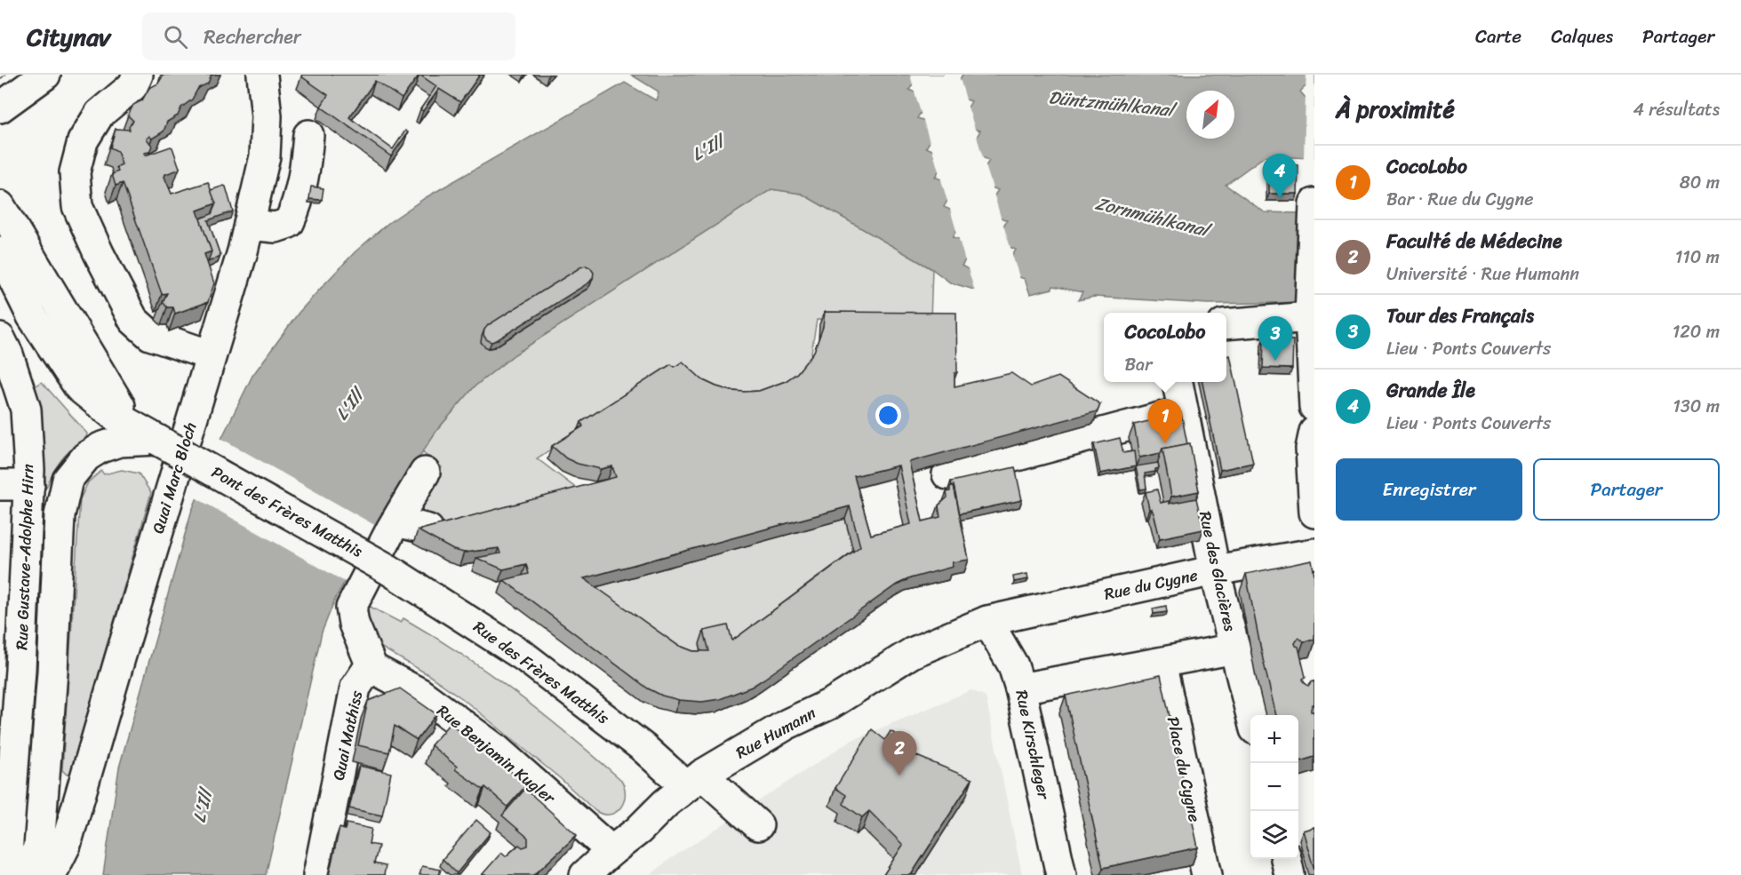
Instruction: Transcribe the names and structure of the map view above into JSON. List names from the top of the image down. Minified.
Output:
{"streets":{"street":["Quai Marc Bloch","Pont des Frères Matthis","Rue Gustave-Adolphe Hirn","Rue des Glacières","Rue du Cygne","Rue des Frères Matthis","Rue Humann","Quai Mathiss","Rue Kirschleger","Rue Benjamin Kugler","Place du Cygne"]},"crossings":[["Pont des Frères Matthis","Rue Gustave-Adolphe Hirn"],["Pont des Frères Matthis","Rue des Frères Matthis"],["Rue des Glacières","Rue du Cygne"],["Rue du Cygne","Rue Humann"],["Rue du Cygne","Rue Kirschleger"],["Rue des Frères Matthis","Rue Humann"],["Rue Humann","Rue Kirschleger"],["Rue Humann","Rue Benjamin Kugler"],["Quai Mathiss","Rue Benjamin Kugler"]],"water":["Düntzmühlkanal","L'Ill","Zornmühlkanal"],"north":"top right","page":{"header":"Citynav","search":"Rechercher","nav":["Carte","Calques","Partager"],"heading":["À proximité","4 résultats"],"list":[{"mark":"1","name":"CocoLobo","note":"Bar · Rue du Cygne","value":"80 m"},{"mark":"2","name":"Faculté de Médecine","note":"Université · Rue Humann","value":"110 m"},{"mark":"3","name":"Tour des Français","note":"Lieu · Ponts Couverts","value":"120 m"},{"mark":"4","name":"Grande Île","note":"Lieu · Ponts Couverts","value":"130 m"}],"pins":["4","3","1","2"],"popup":["CocoLobo","Bar"],"buttons":["Enregistrer","Partager"],"map_buttons":["+","−"]}}
